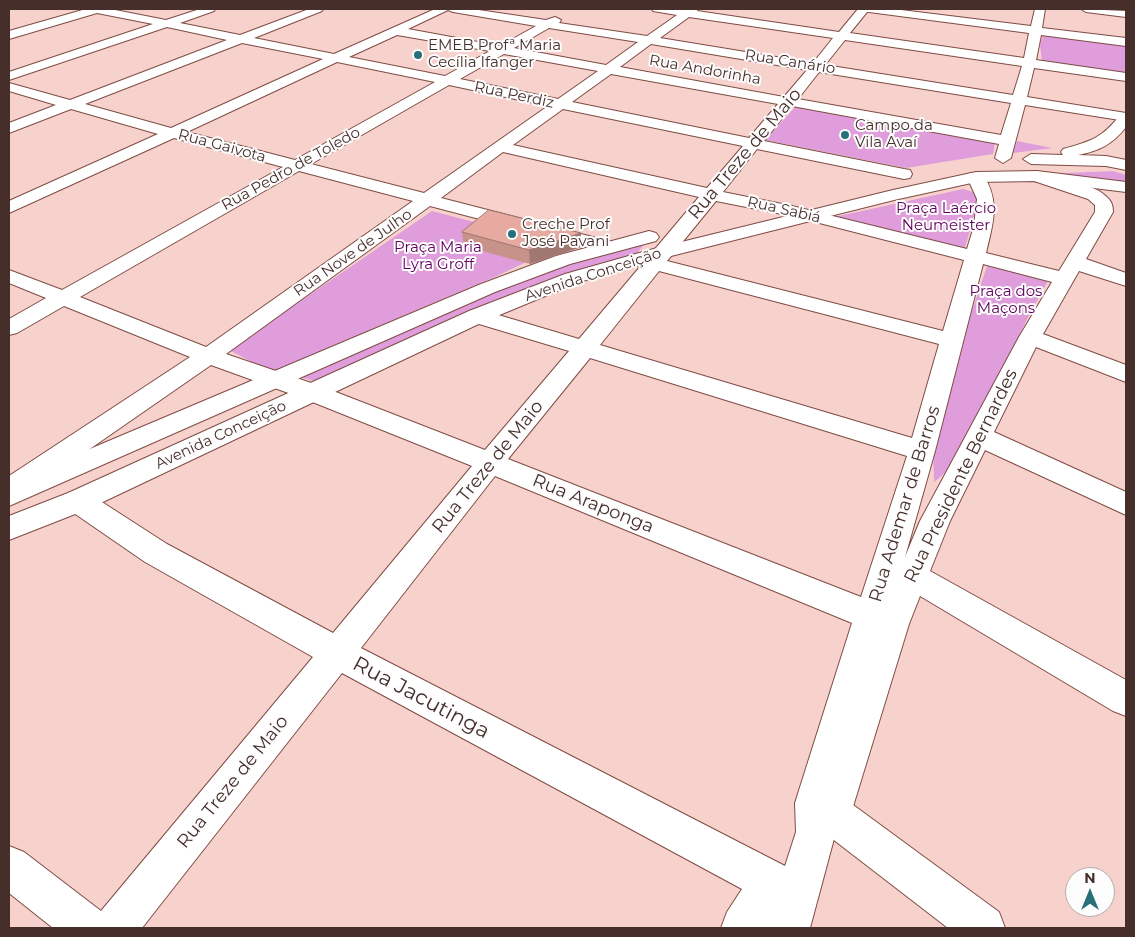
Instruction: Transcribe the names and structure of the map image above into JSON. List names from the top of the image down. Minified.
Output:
{"streets":{"street":["Rua Canário","Rua Andorinha","Rua Perdiz","Rua Gaivota","Rua Treze de Maio","Rua Pedro de Toledo","Rua Sabiá","Rua Nove de Julho","Avenida Conceição","Rua Presidente Bernardes","Rua Araponga","Rua Ademar de Barros","Rua Jacutinga"]},"crossings":[["Rua Canário","Rua Treze de Maio"],["Rua Canário","Rua Pedro de Toledo"],["Rua Canário","Rua Nove de Julho"],["Rua Andorinha","Rua Treze de Maio"],["Rua Andorinha","Rua Pedro de Toledo"],["Rua Andorinha","Rua Nove de Julho"],["Rua Perdiz","Rua Treze de Maio"],["Rua Perdiz","Rua Pedro de Toledo"],["Rua Perdiz","Rua Nove de Julho"],["Rua Perdiz","Avenida Conceição"],["Rua Gaivota","Rua Pedro de Toledo"],["Rua Gaivota","Rua Nove de Julho"],["Rua Gaivota","Avenida Conceição"],["Rua Treze de Maio","Rua Sabiá"],["Rua Treze de Maio","Avenida Conceição"],["Rua Treze de Maio","Rua Araponga"],["Rua Treze de Maio","Rua Jacutinga"],["Rua Sabiá","Rua Nove de Julho"],["Rua Sabiá","Avenida Conceição"],["Rua Sabiá","Rua Presidente Bernardes"],["Rua Sabiá","Rua Ademar de Barros"],["Avenida Conceição","Rua Presidente Bernardes"],["Avenida Conceição","Rua Araponga"],["Avenida Conceição","Rua Ademar de Barros"],["Avenida Conceição","Rua Jacutinga"],["Rua Presidente Bernardes","Rua Araponga"],["Rua Presidente Bernardes","Rua Ademar de Barros"]],"parks":["Praça Laércio Neumeister","Praça Maria Lyra Groff","Praça dos Maçons"],"places":["EMEB Profª Maria Cecília Ifanger","Campo da Vila Avaí","Creche Prof José Pavani"],"north":"top"}
